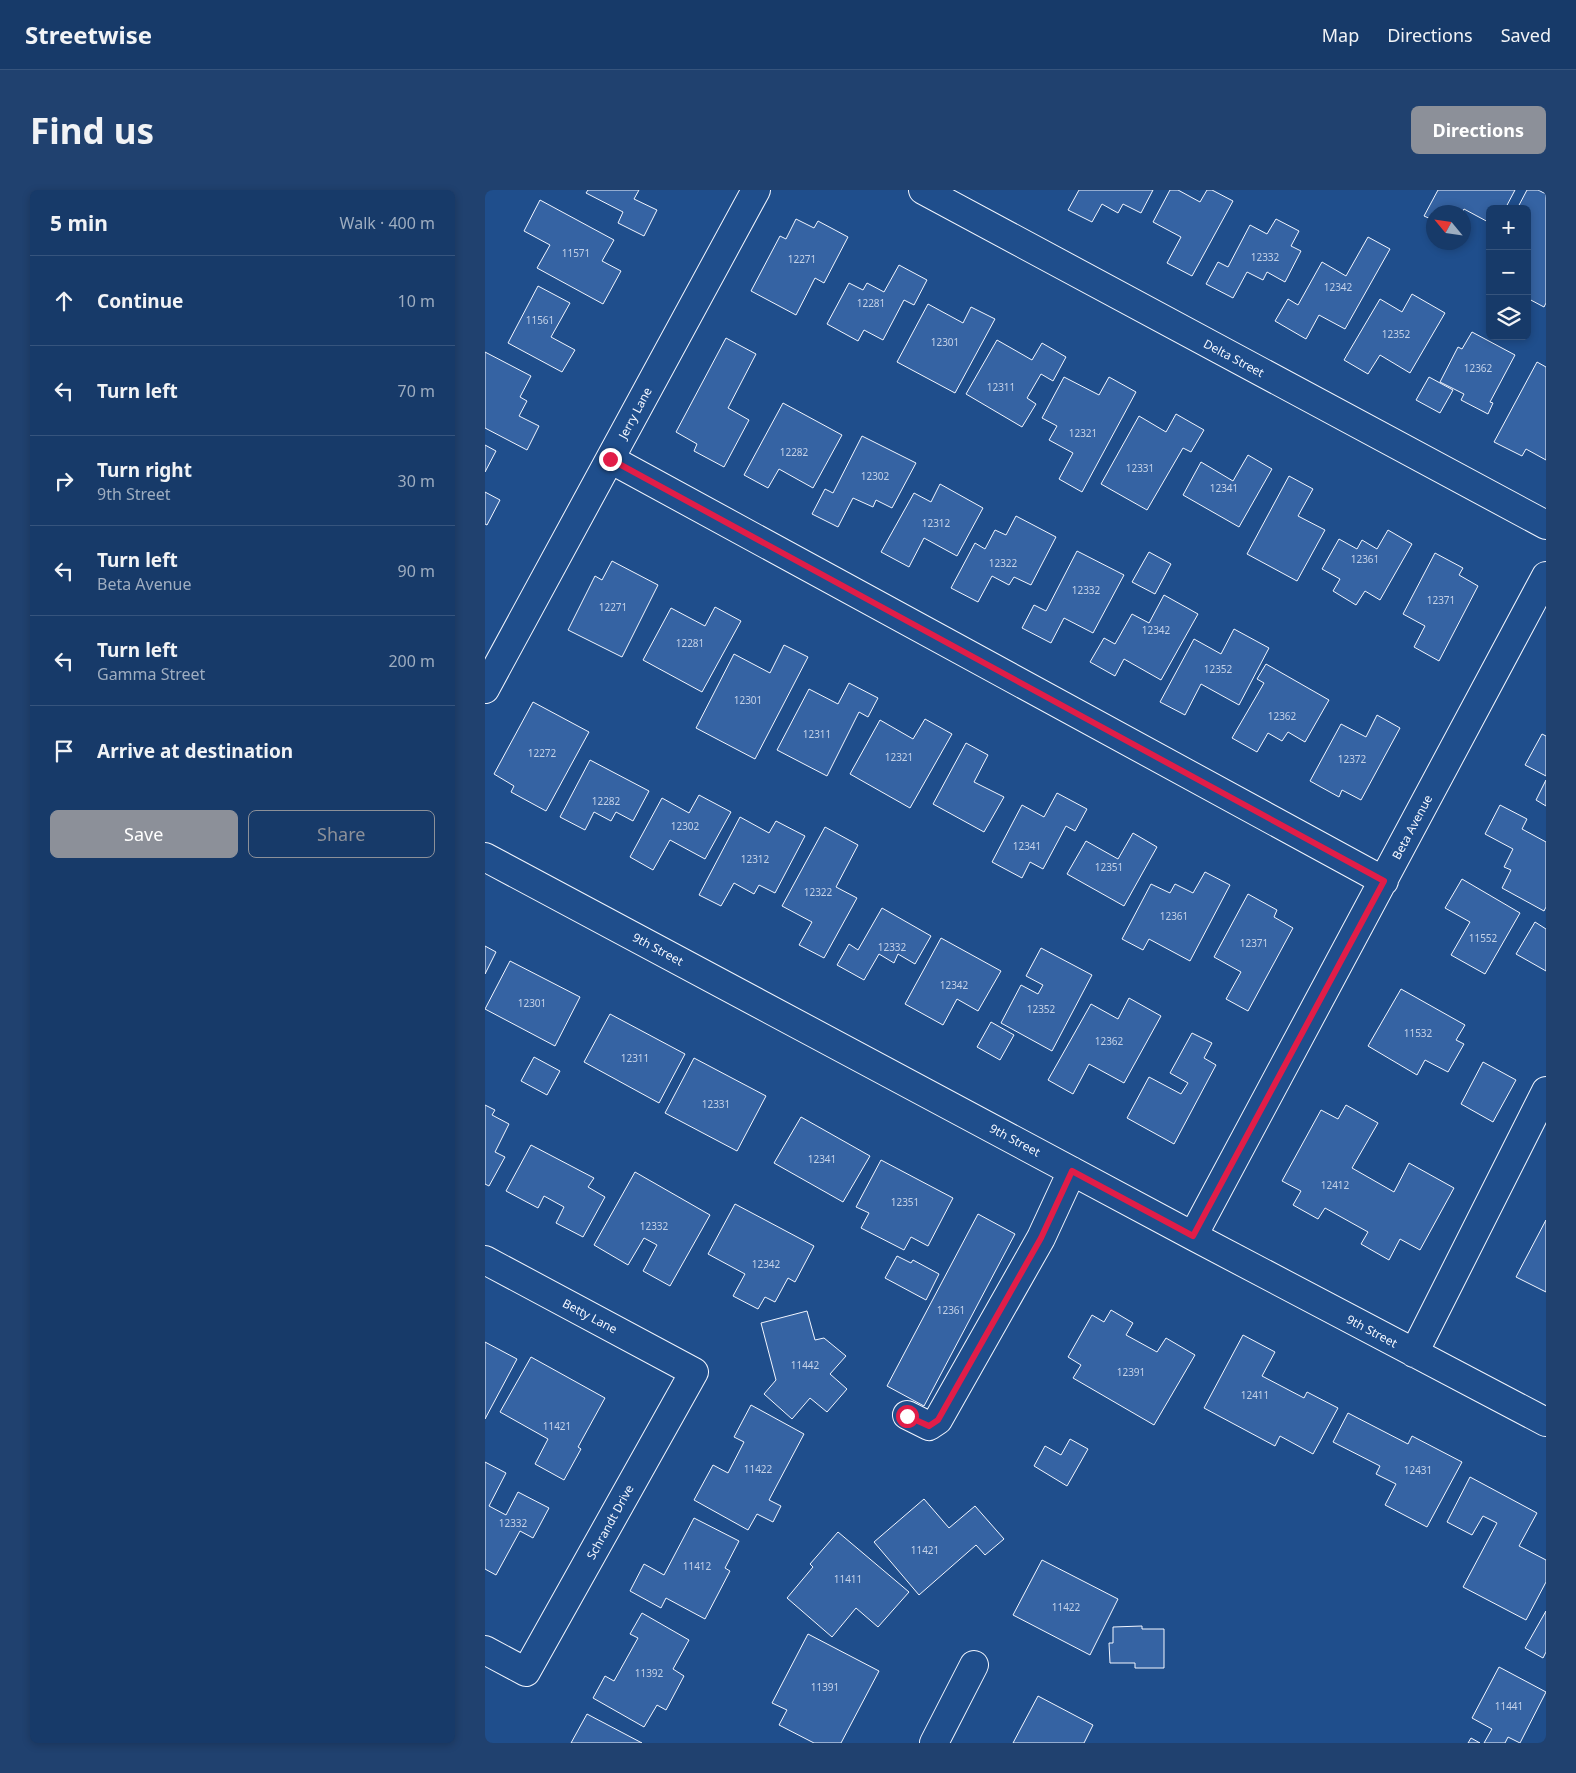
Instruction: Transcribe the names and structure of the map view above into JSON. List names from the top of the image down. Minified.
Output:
{"streets":{"street":["Delta Street","Jerry Lane","Beta Avenue","9th Street","Betty Lane","Schrandt Drive"]},"crossings":[["Beta Avenue","9th Street"],["Betty Lane","Schrandt Drive"]],"house_numbers":["11571","12332","12271","12342","12281","11561","12352","12301","12362","12311","12321","12282","12331","12302","12341","12312","12361","12322","12332","12371","12271","12342","12281","12352","12301","12362","12311","12272","12321","12372","12282","12302","12341","12312","12351","12322","12361","11552","12371","12332","12342","12301","12352","11532","12362","12311","12331","12341","12412","12351","12332","12342","12361","11442","12391","12411","11421","11422","12431","12332","11421","11412","11411","11422","11392","11391","11441"],"north":"top left","page":{"header":"Streetwise","nav":["Map","Directions","Saved"],"buttons":["Directions",["Save","Share"]],"title":"Find us","heading":["5 min","Walk · 400 m"],"map_buttons":["+","−"],"list":[["Continue","10 m"],["Turn left","70 m"],["Turn right","9th Street","30 m"],["Turn left","Beta Avenue","90 m"],["Turn left","Gamma Street","200 m"],"Arrive at destination"]}}
